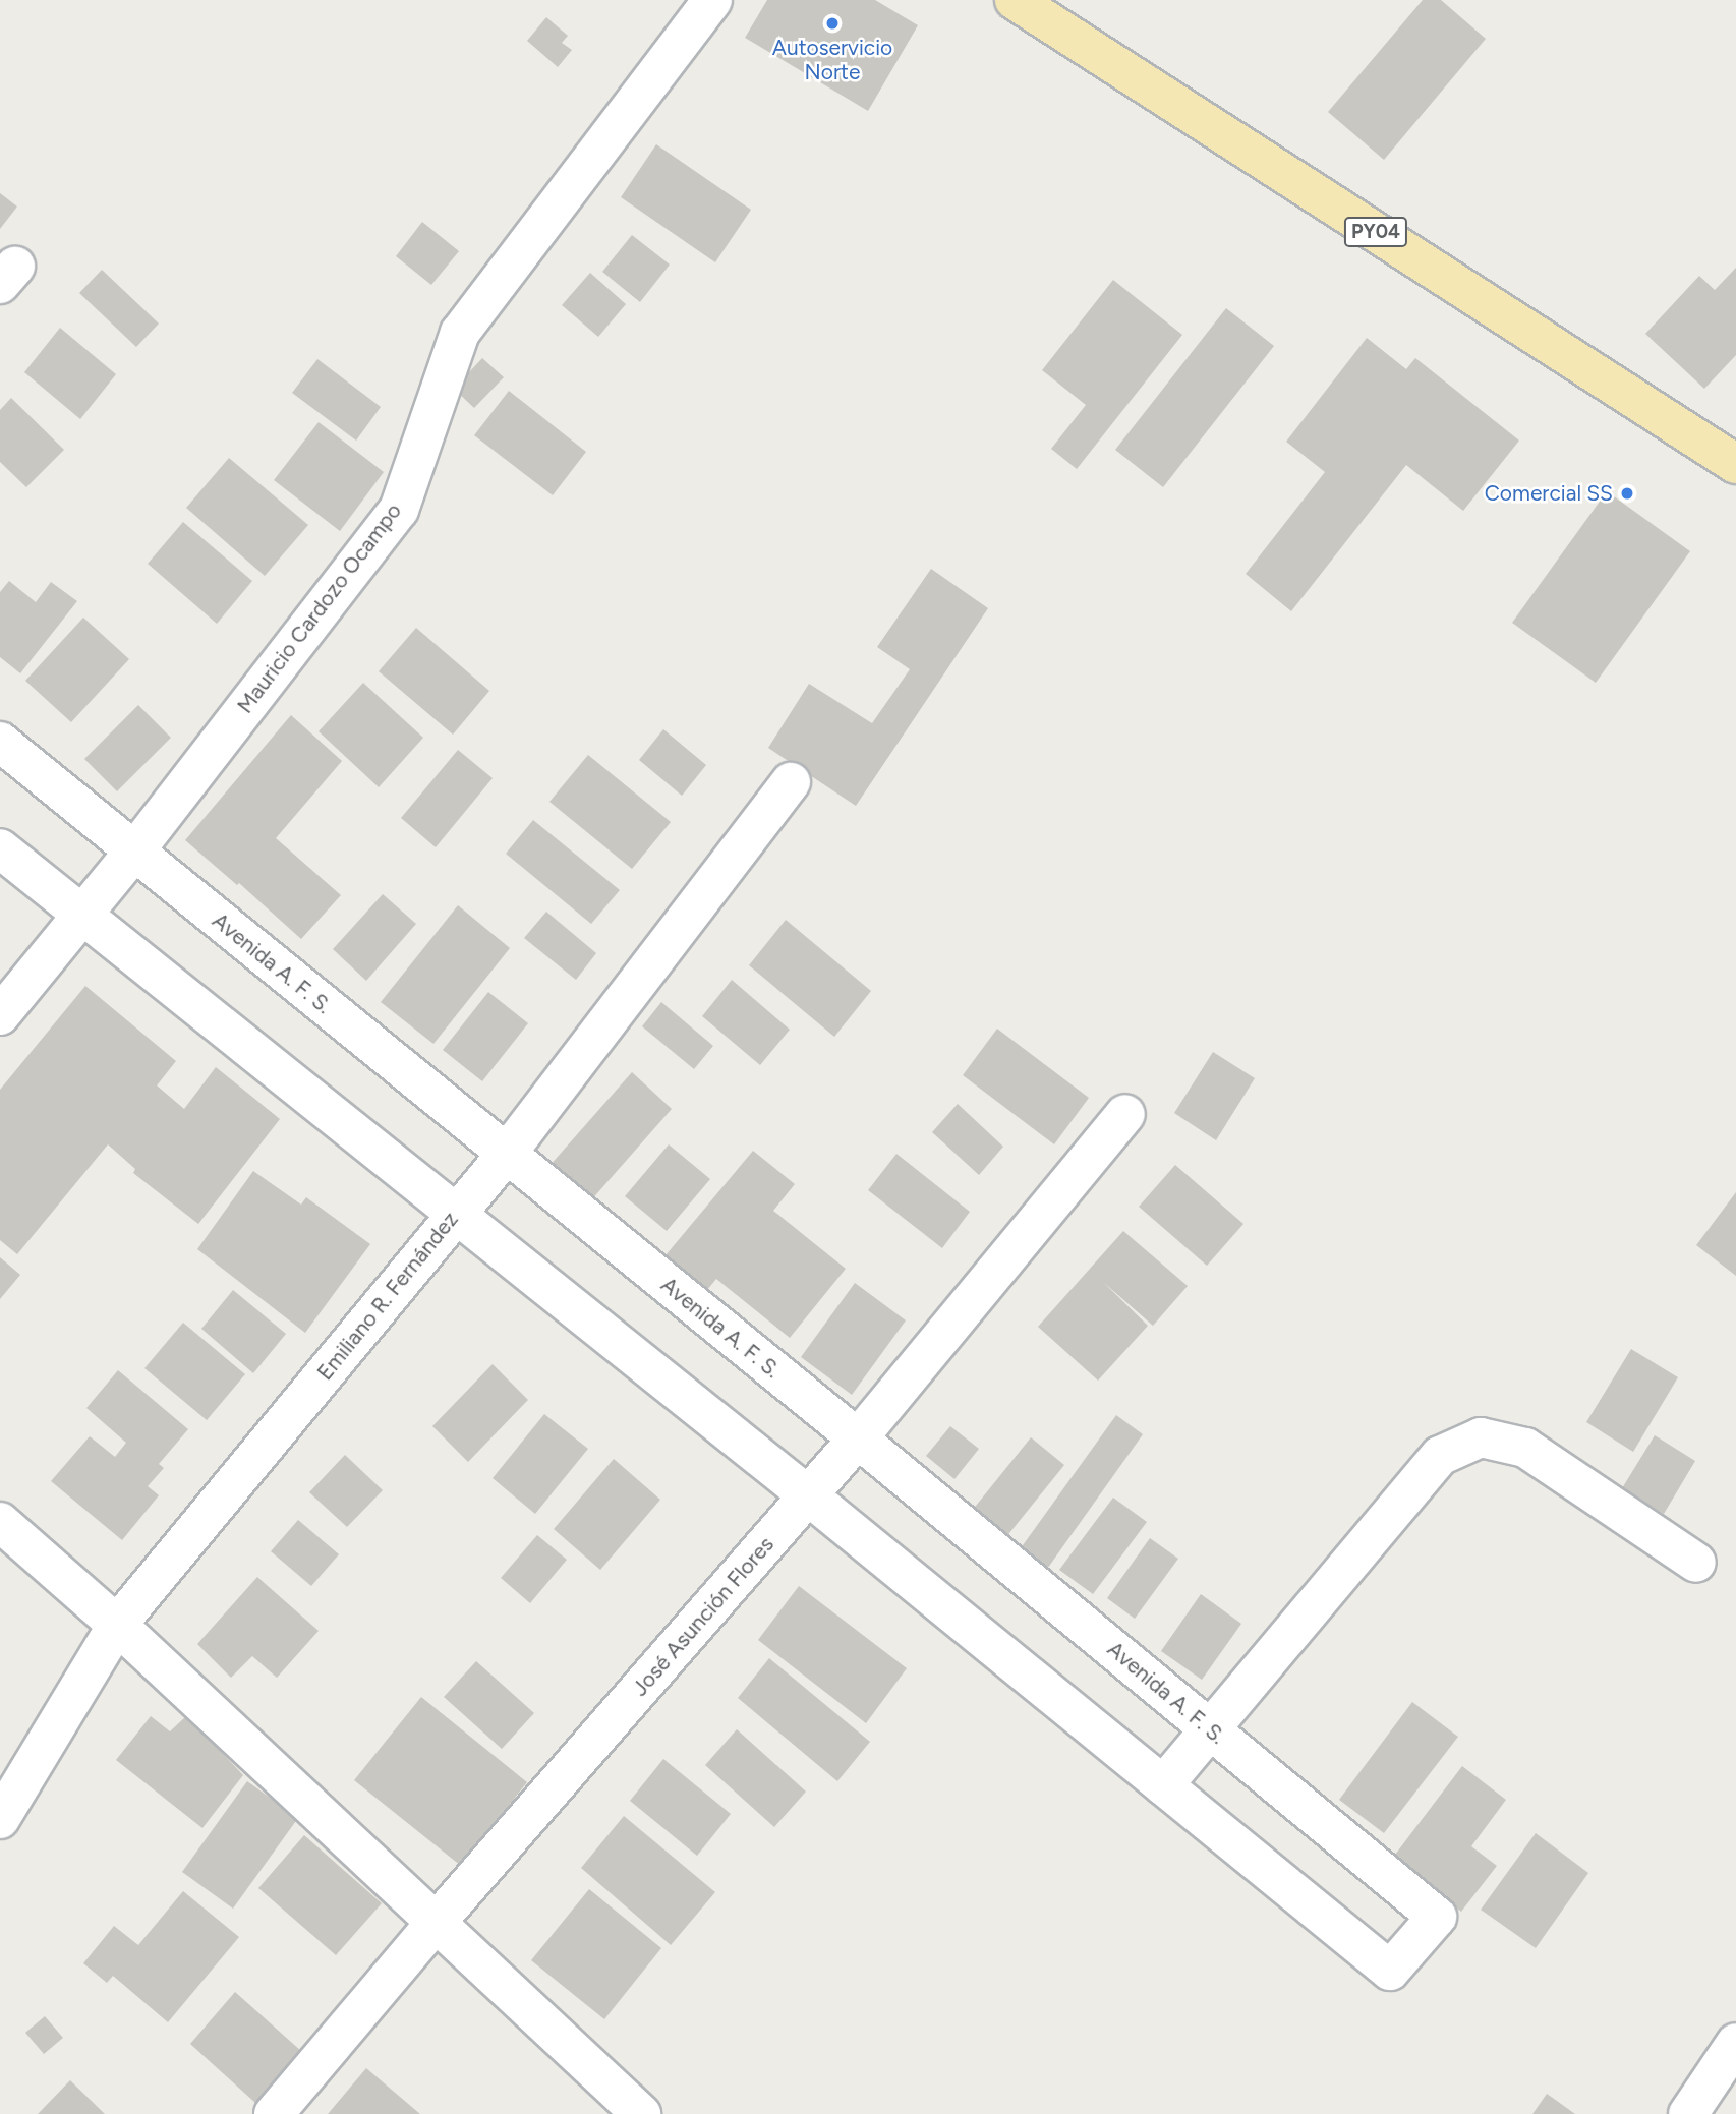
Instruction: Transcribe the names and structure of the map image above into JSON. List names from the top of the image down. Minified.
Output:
{"streets":{"main road":["PY04"],"street":["Mauricio Cardozo Ocampo","Avenida A. F. S.","Emiliano R. Fernández","José Asunción Flores"]},"crossings":[["Mauricio Cardozo Ocampo","Avenida A. F. S."],["Avenida A. F. S.","Emiliano R. Fernández"],["Avenida A. F. S.","José Asunción Flores"]],"places":["Autoservicio Norte","Comercial SS"]}
